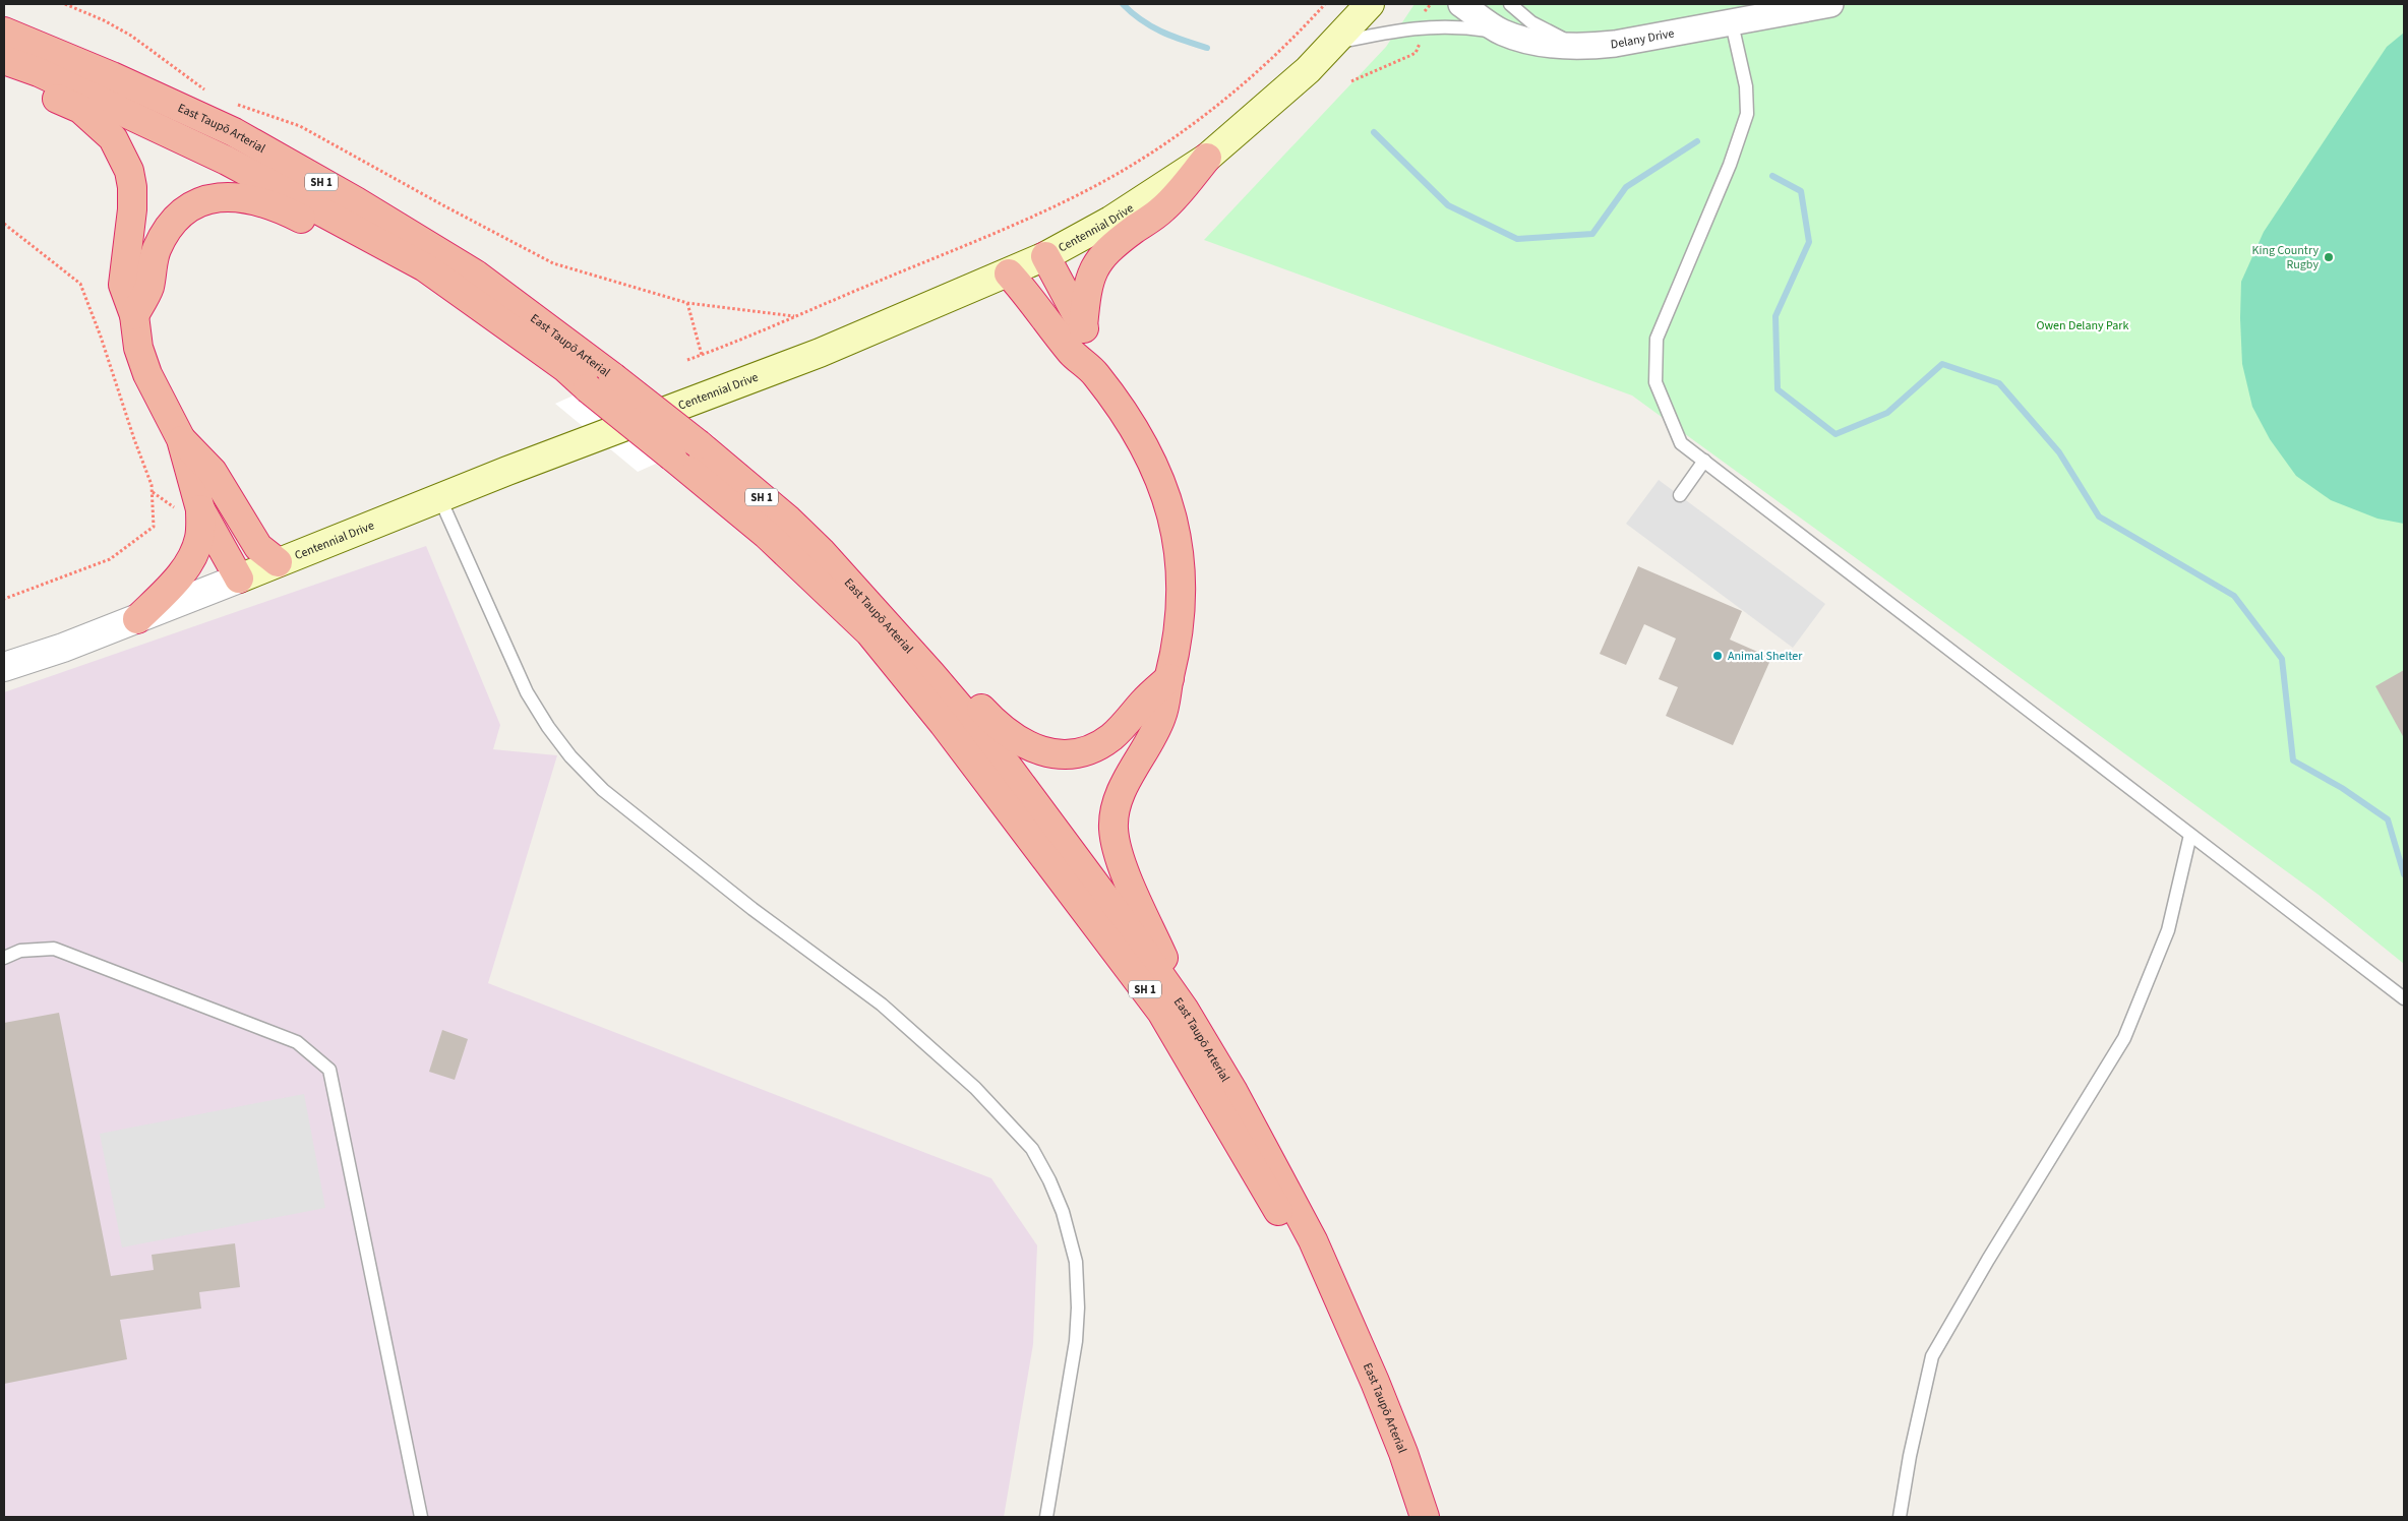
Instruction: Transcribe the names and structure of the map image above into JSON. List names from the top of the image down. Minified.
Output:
{"streets":{"highway":["East Taupō Arterial","SH 1"],"main road":["Centennial Drive"],"street":["Delany Drive"]},"parks":["Owen Delany Park"],"places":["King Country Rugby","Animal Shelter"]}
